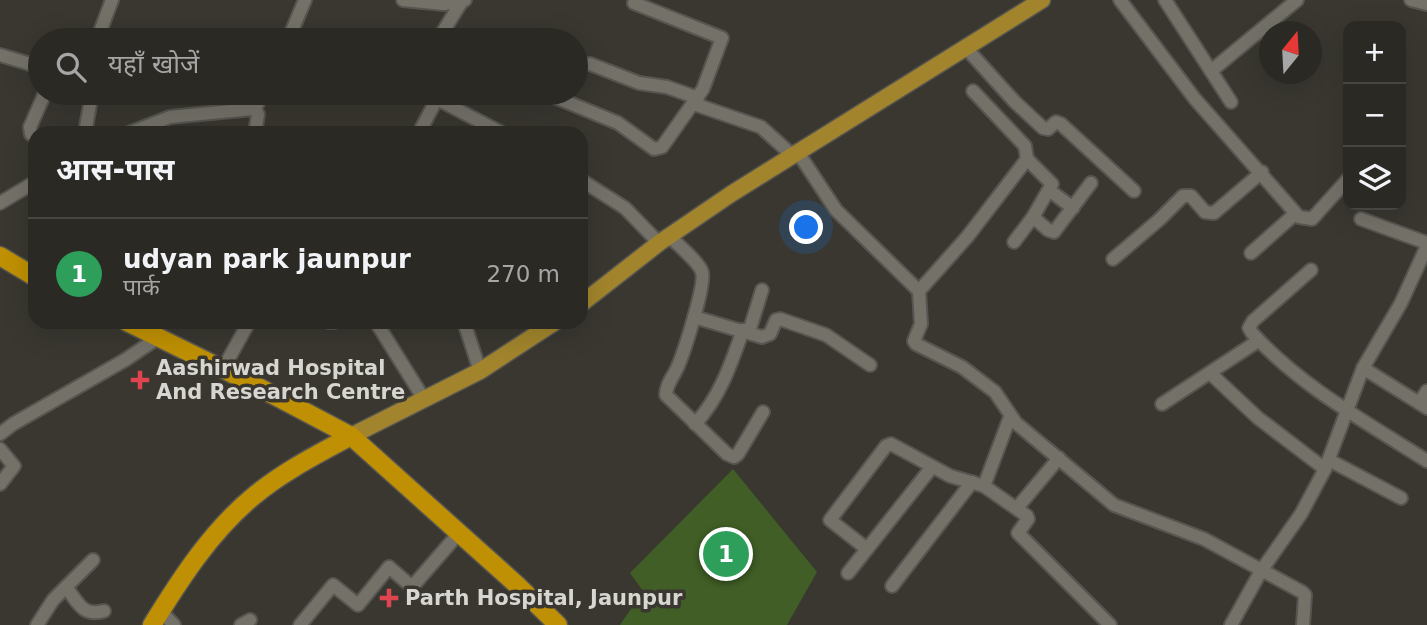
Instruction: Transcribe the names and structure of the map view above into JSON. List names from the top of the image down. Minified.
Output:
{"places":{"health":["Aashirwad Hospital And Research Centre","Parth Hospital, Jaunpur"]},"north":"top","page":{"map_buttons":["+","−"],"search":"यहाँ खोजें","heading":"आस-पास","list":[{"mark":"1","name":"udyan park jaunpur","note":"पार्क","value":"270 m"}],"pins":"1"}}
